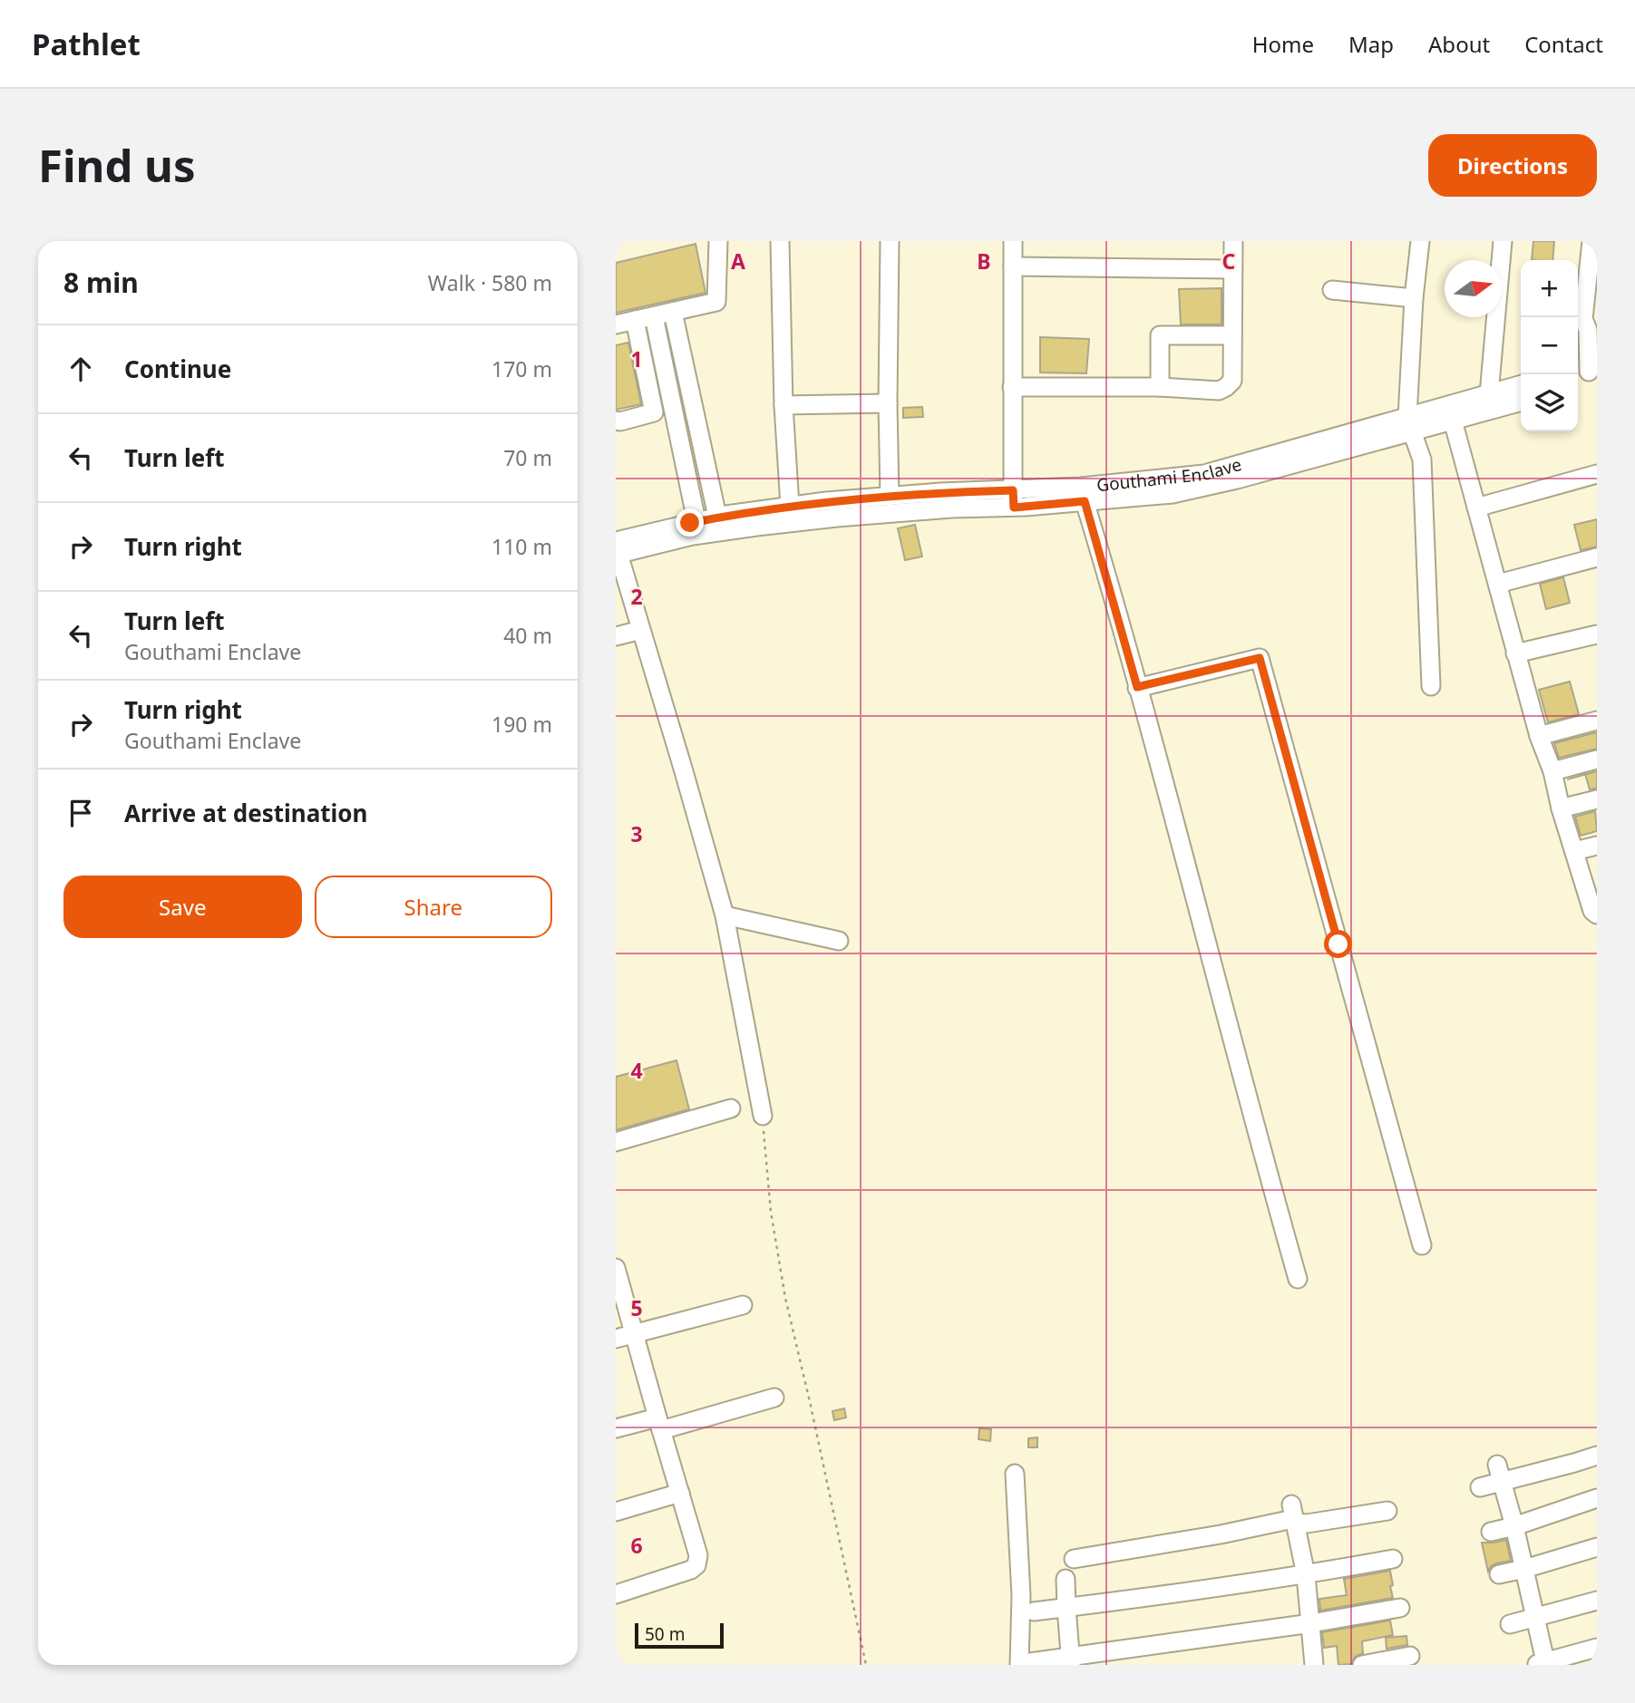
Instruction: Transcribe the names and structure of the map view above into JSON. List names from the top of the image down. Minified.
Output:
{"streets":{"street":["Gouthami Enclave"]},"scale_bar":"50 m","north":"right","page":{"header":"Pathlet","nav":["Home","Map","About","Contact"],"buttons":["Directions",["Save","Share"]],"title":"Find us","heading":["8 min","Walk · 580 m"],"map_buttons":["+","−"],"list":[["Continue","170 m"],["Turn left","70 m"],["Turn right","110 m"],["Turn left","Gouthami Enclave","40 m"],["Turn right","Gouthami Enclave","190 m"],"Arrive at destination"],"scale":"50 m"},"grid":{"columns":["A","B","C"],"rows":["1","2","3","4","5","6"]}}
